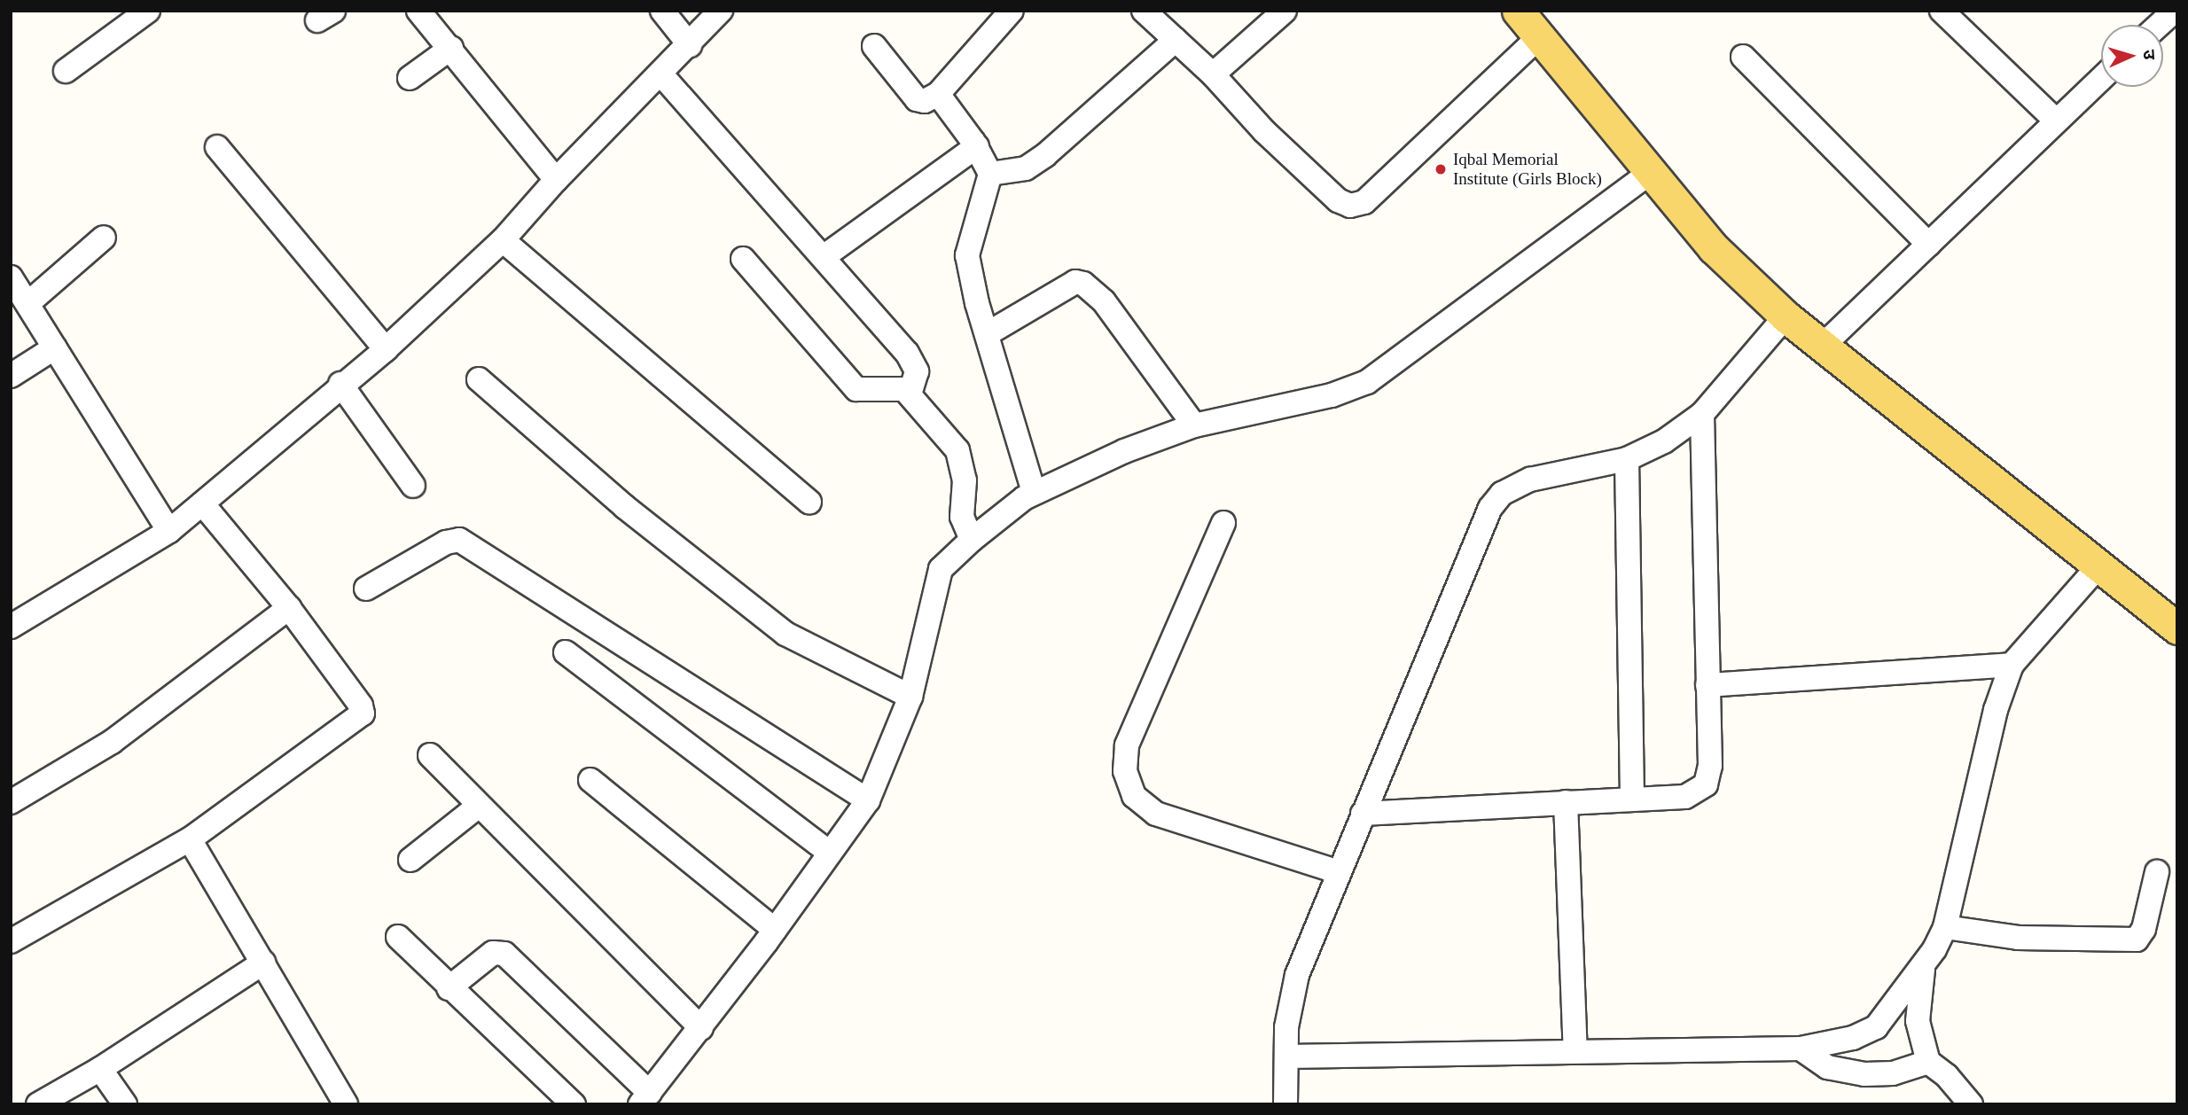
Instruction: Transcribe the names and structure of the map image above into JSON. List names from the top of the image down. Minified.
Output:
{"places":["Iqbal Memorial Institute (Girls Block)"],"north":"right"}
